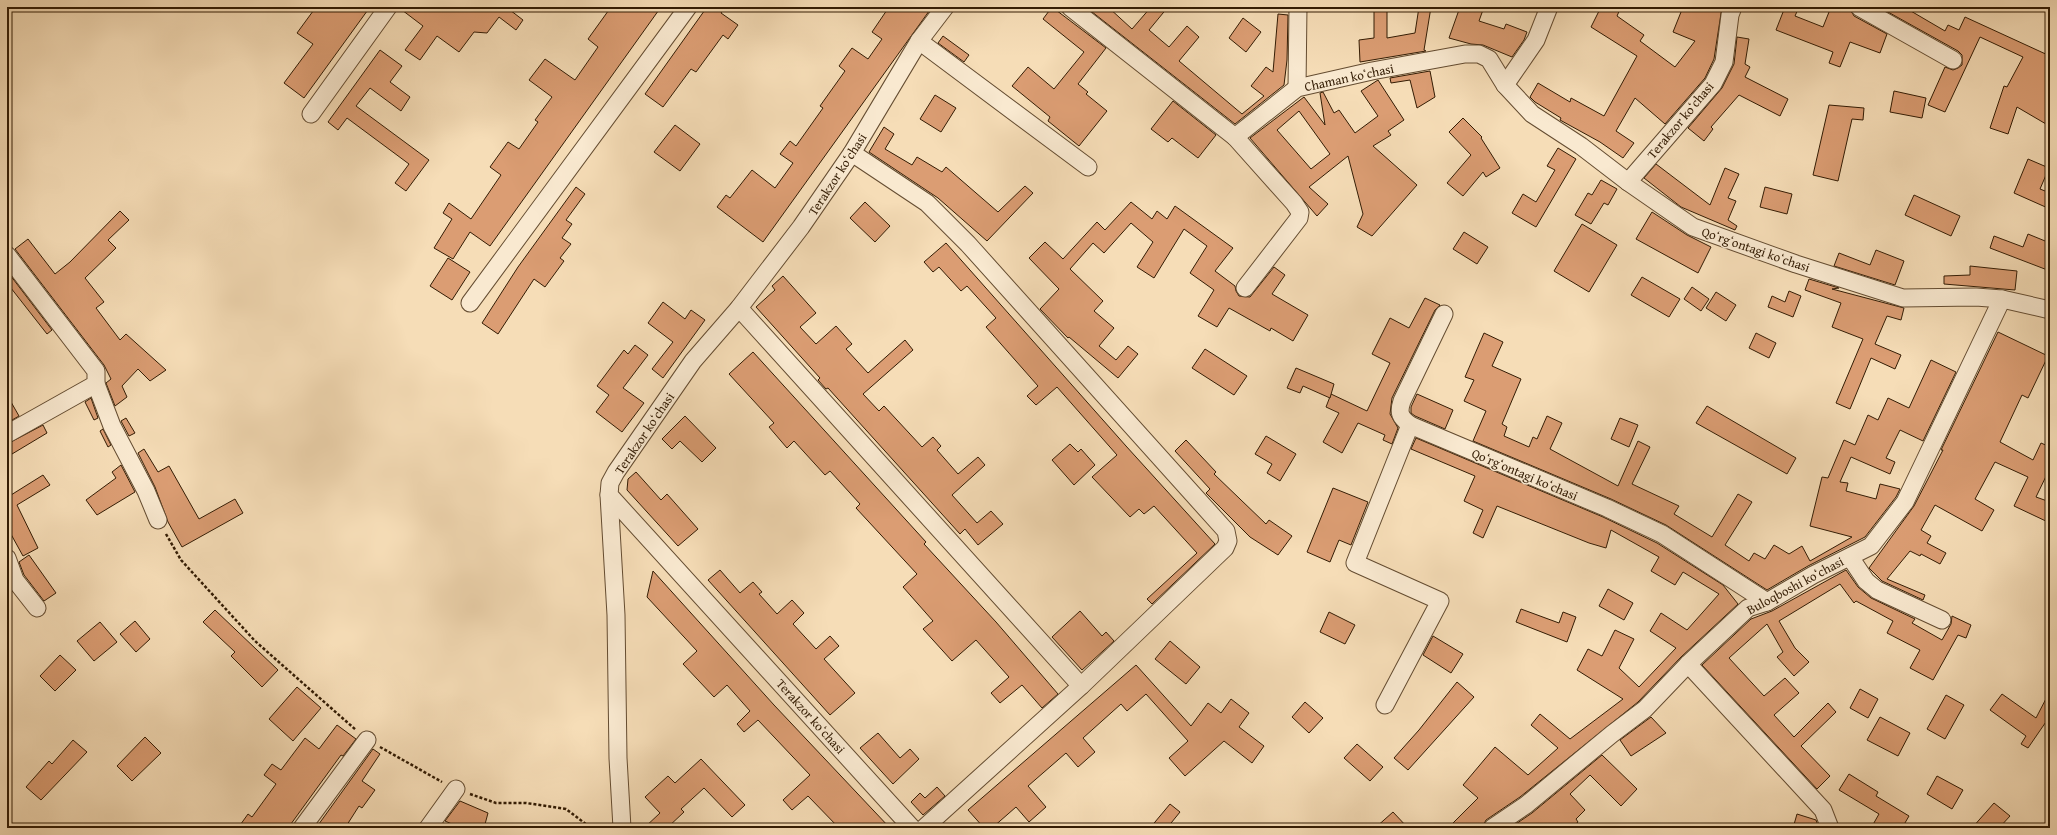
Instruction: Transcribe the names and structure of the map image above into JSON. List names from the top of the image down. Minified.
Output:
{"streets":{"street":["Chaman koʻchasi","Terakzor koʻchasi","Qoʻrgʻontagi koʻchasi","Buloqboshi koʻchasi"]},"crossings":[["Chaman koʻchasi","Qoʻrgʻontagi koʻchasi"],["Terakzor koʻchasi","Qoʻrgʻontagi koʻchasi"],["Qoʻrgʻontagi koʻchasi","Buloqboshi koʻchasi"]]}
